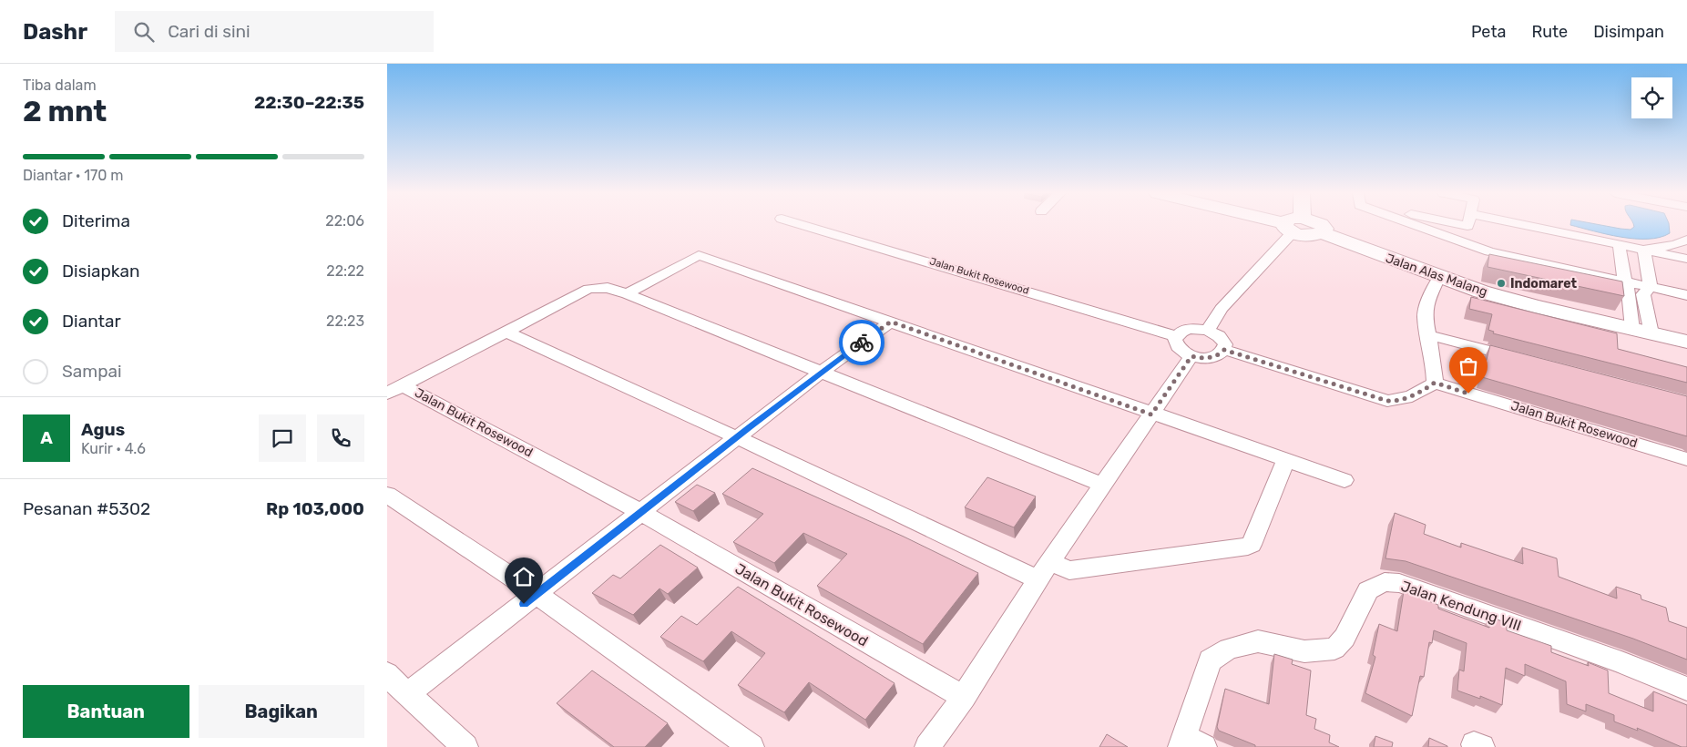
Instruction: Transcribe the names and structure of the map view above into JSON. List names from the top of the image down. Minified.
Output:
{"streets":{"main road":["Jalan Alas Malang"],"street":["Jalan Bukit Rosewood","Jalan Kendung VIII"]},"places":["Indomaret"],"page":{"header":"Dashr","search":"Cari di sini","nav":["Peta","Rute","Disimpan"],"heading":["2 mnt","Tiba dalam","22:30–22:35"],"panel":["Agus","Kurir · 4.6","Pesanan #5302","Rp 103,000"],"bar":"Diantar · 170 m","list":[["Diterima","22:06"],["Disiapkan","22:22"],["Diantar","22:23"],"Sampai"],"round":"A","buttons":["Bantuan","Bagikan"]}}
